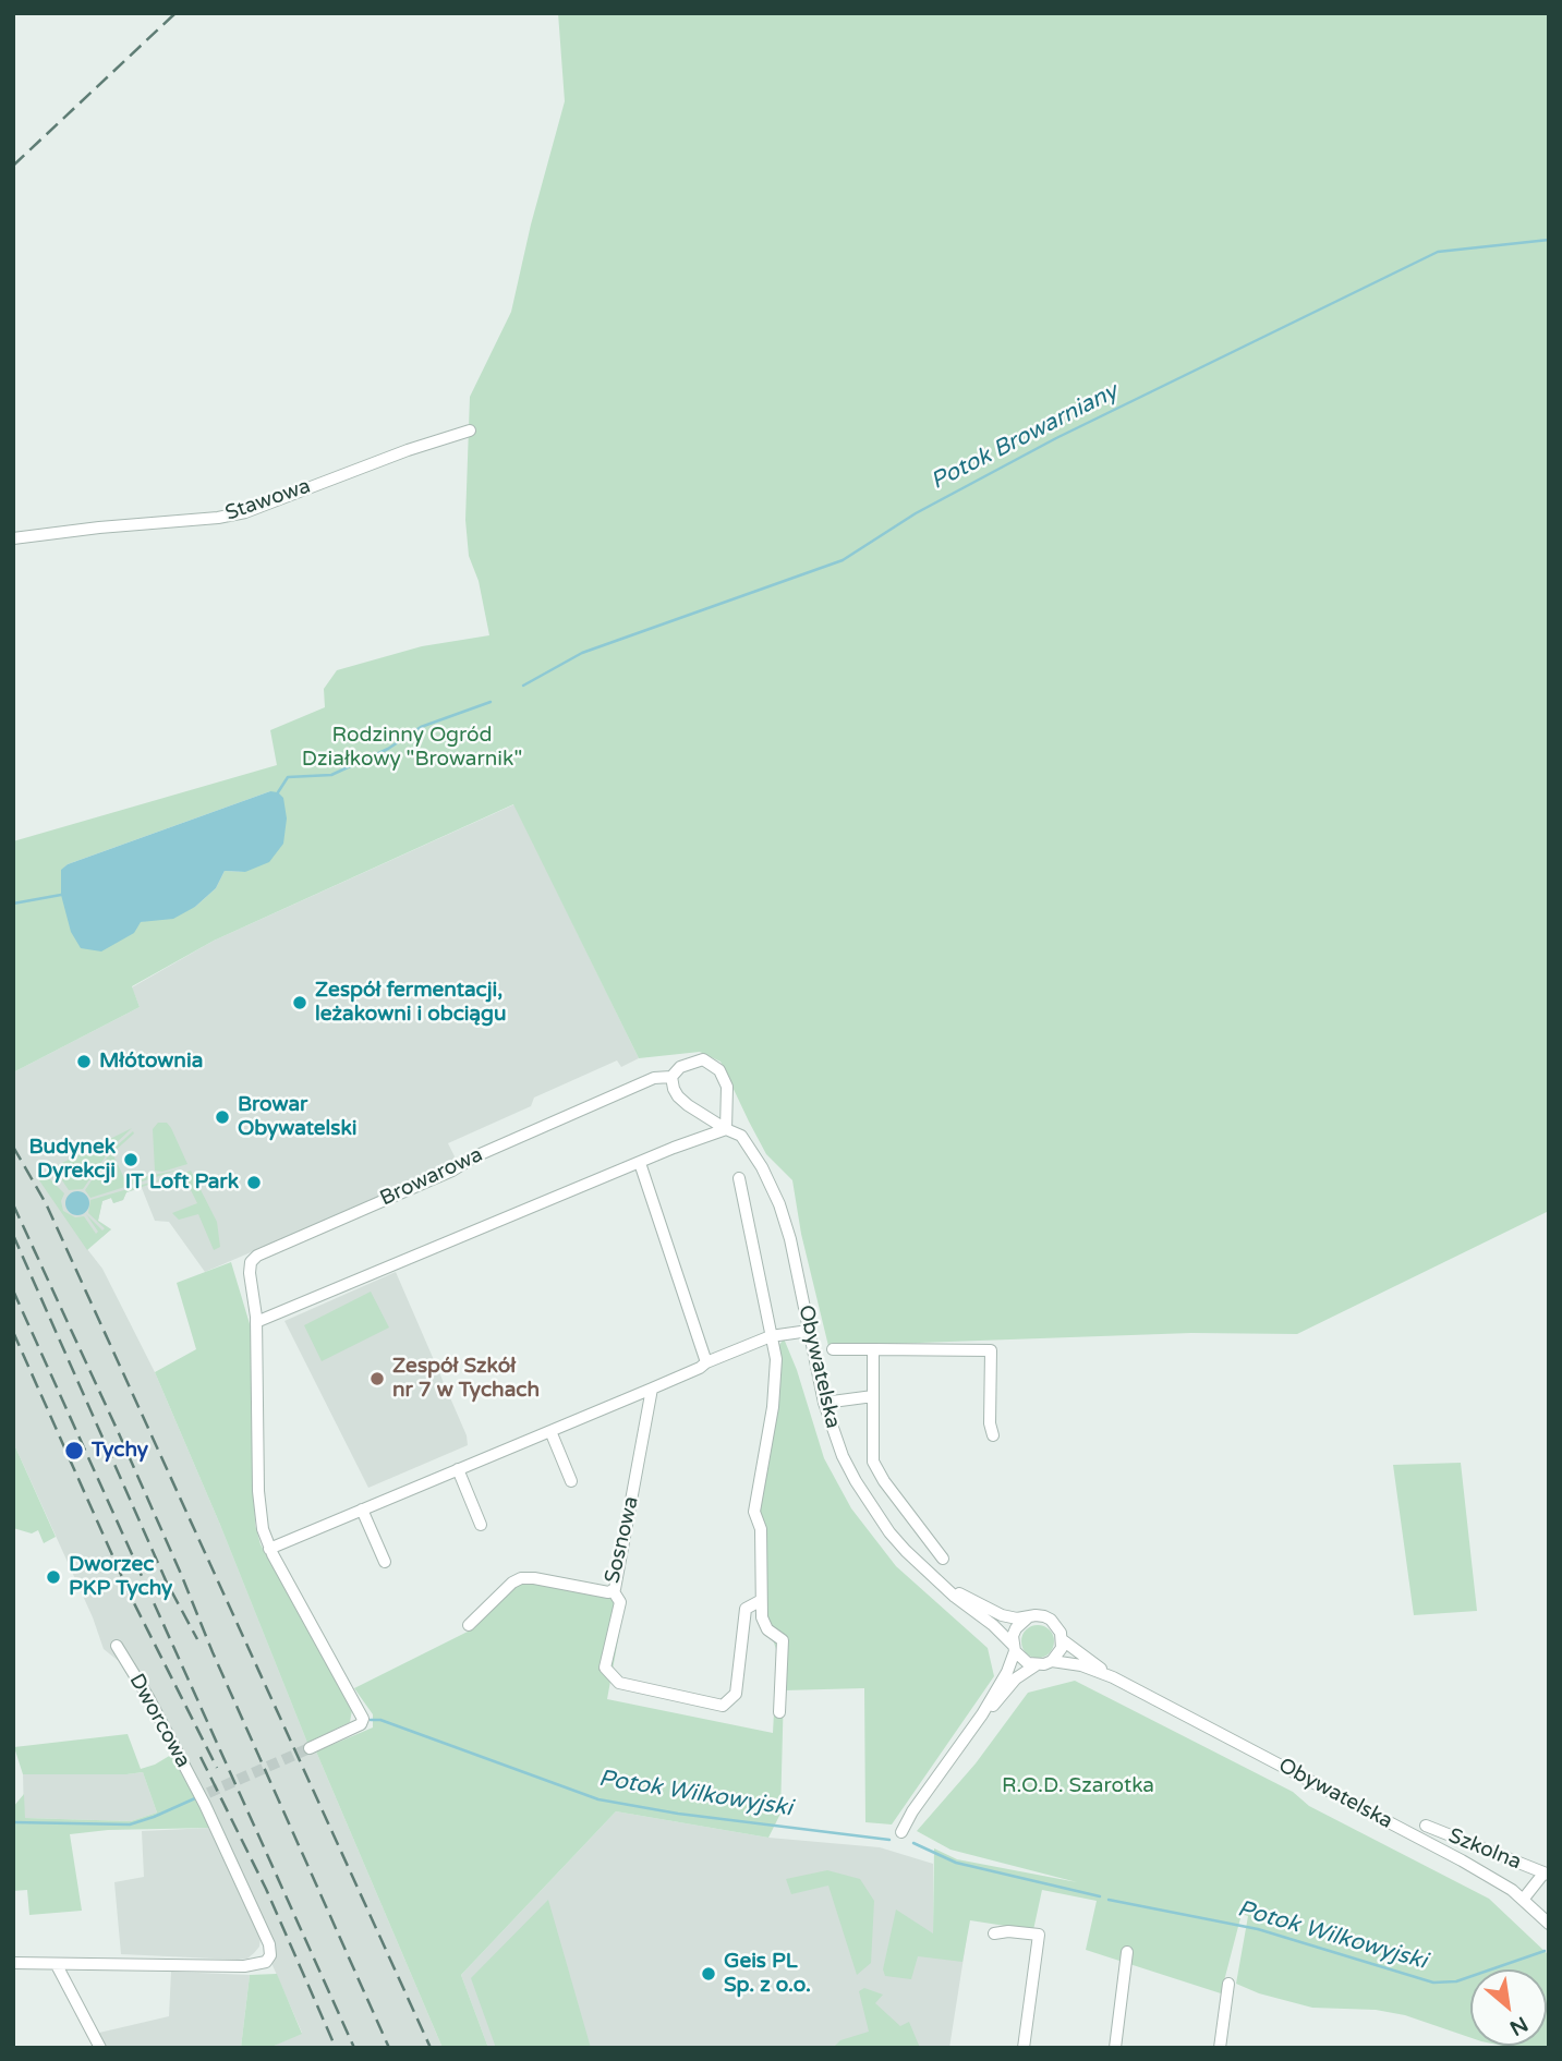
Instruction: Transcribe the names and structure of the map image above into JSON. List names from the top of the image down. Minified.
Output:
{"streets":{"street":["Stawowa","Browarowa","Obywatelska","Sosnowa","Dworcowa","Szkolna"]},"crossings":[["Browarowa","Obywatelska"],["Obywatelska","Szkolna"]],"water":["Potok Browarniany","Potok Wilkowyjski"],"parks":["Rodzinny Ogród Działkowy \"Browarnik\"","R.O.D. Szarotka"],"places":["Zespół fermentacji, leżakowni i obciągu","Młótownia","Browar Obywatelski","Budynek Dyrekcji","IT Loft Park","Zespół Szkół nr 7 w Tychach","Tychy","Dworzec PKP Tychy","Geis PL Sp. z o.o."],"north":"bottom right"}
